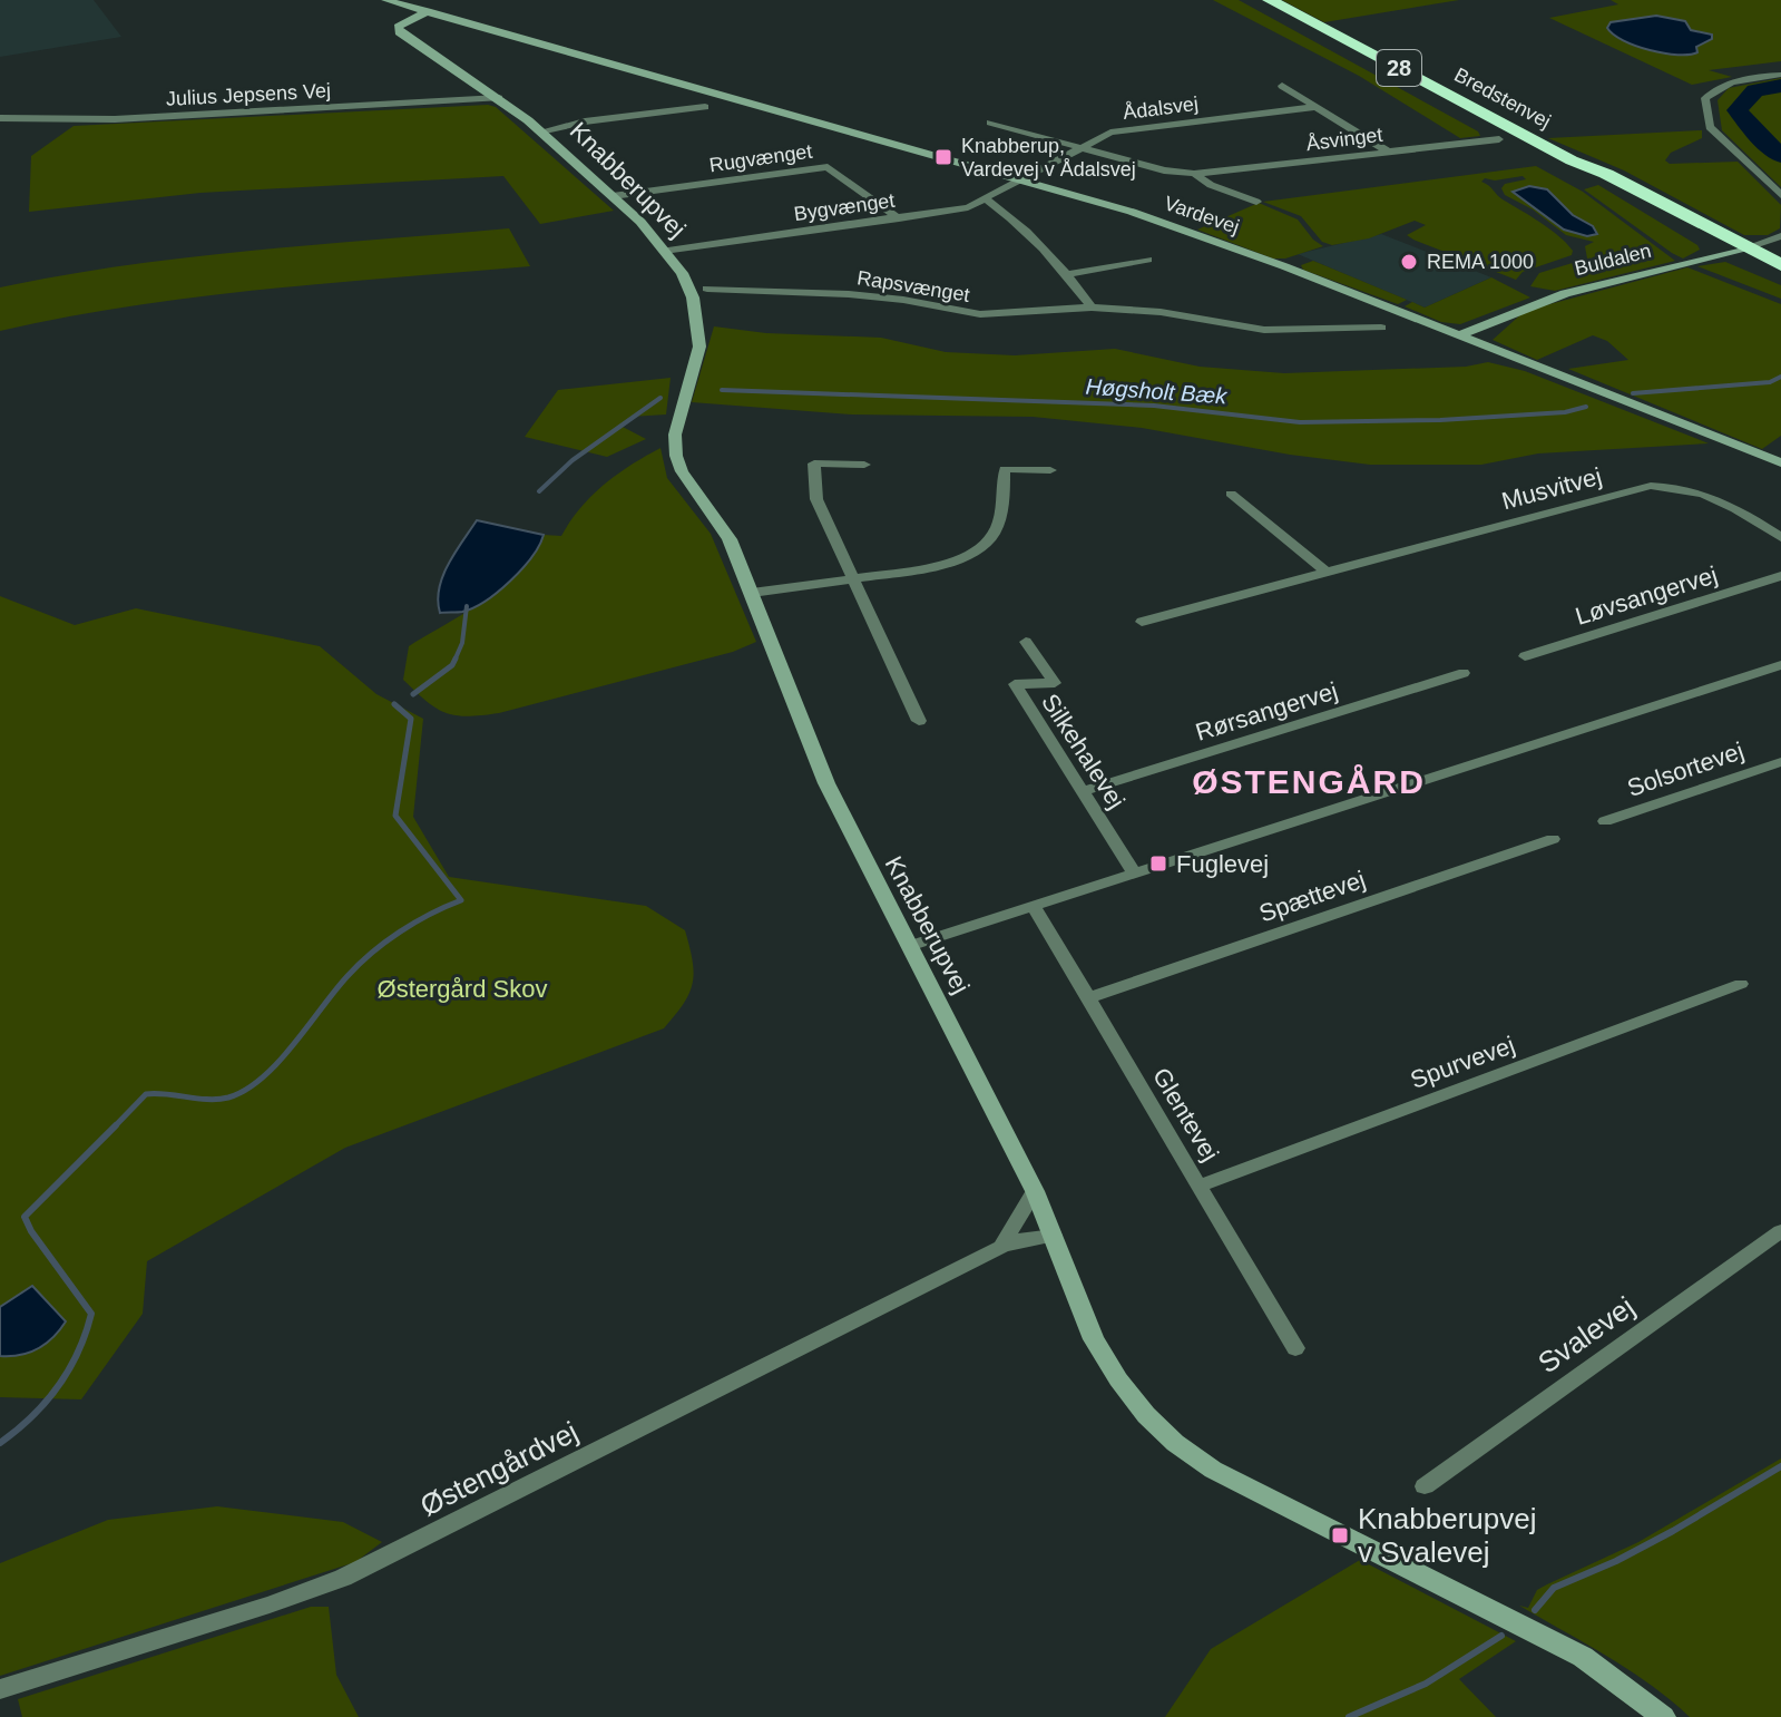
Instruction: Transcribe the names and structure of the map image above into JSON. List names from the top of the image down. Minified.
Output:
{"streets":{"highway":["28","Bredstenvej"],"street":["Julius Jepsens Vej","Ådalsvej","Åsvinget","Rugvænget","Knabberupvej","Bygvænget","Vardevej","Buldalen","Rapsvænget","Musvitvej","Løvsangervej","Rørsangervej","Silkehalevej","Solsortevej","Spættevej","Spurvevej","Glentevej","Svalevej","Østengårdvej"]},"crossings":[["Julius Jepsens Vej","Knabberupvej"],["Bredstenvej","Buldalen"],["Ådalsvej","Åsvinget"],["Ådalsvej","Bygvænget"],["Ådalsvej","Vardevej"],["Rugvænget","Knabberupvej"],["Rugvænget","Bygvænget"],["Knabberupvej","Bygvænget"],["Knabberupvej","Vardevej"],["Knabberupvej","Østengårdvej"],["Bygvænget","Vardevej"],["Vardevej","Buldalen"],["Rørsangervej","Silkehalevej"],["Spættevej","Glentevej"],["Spurvevej","Glentevej"]],"districts":["ØSTENGÅRD"],"water":["Høgsholt Bæk"],"parks":["Østergård Skov"],"places":{"transit":["Knabberup, Vardevej v Ådalsvej","Fuglevej","Knabberupvej v Svalevej"],"other":["REMA 1000"]}}
